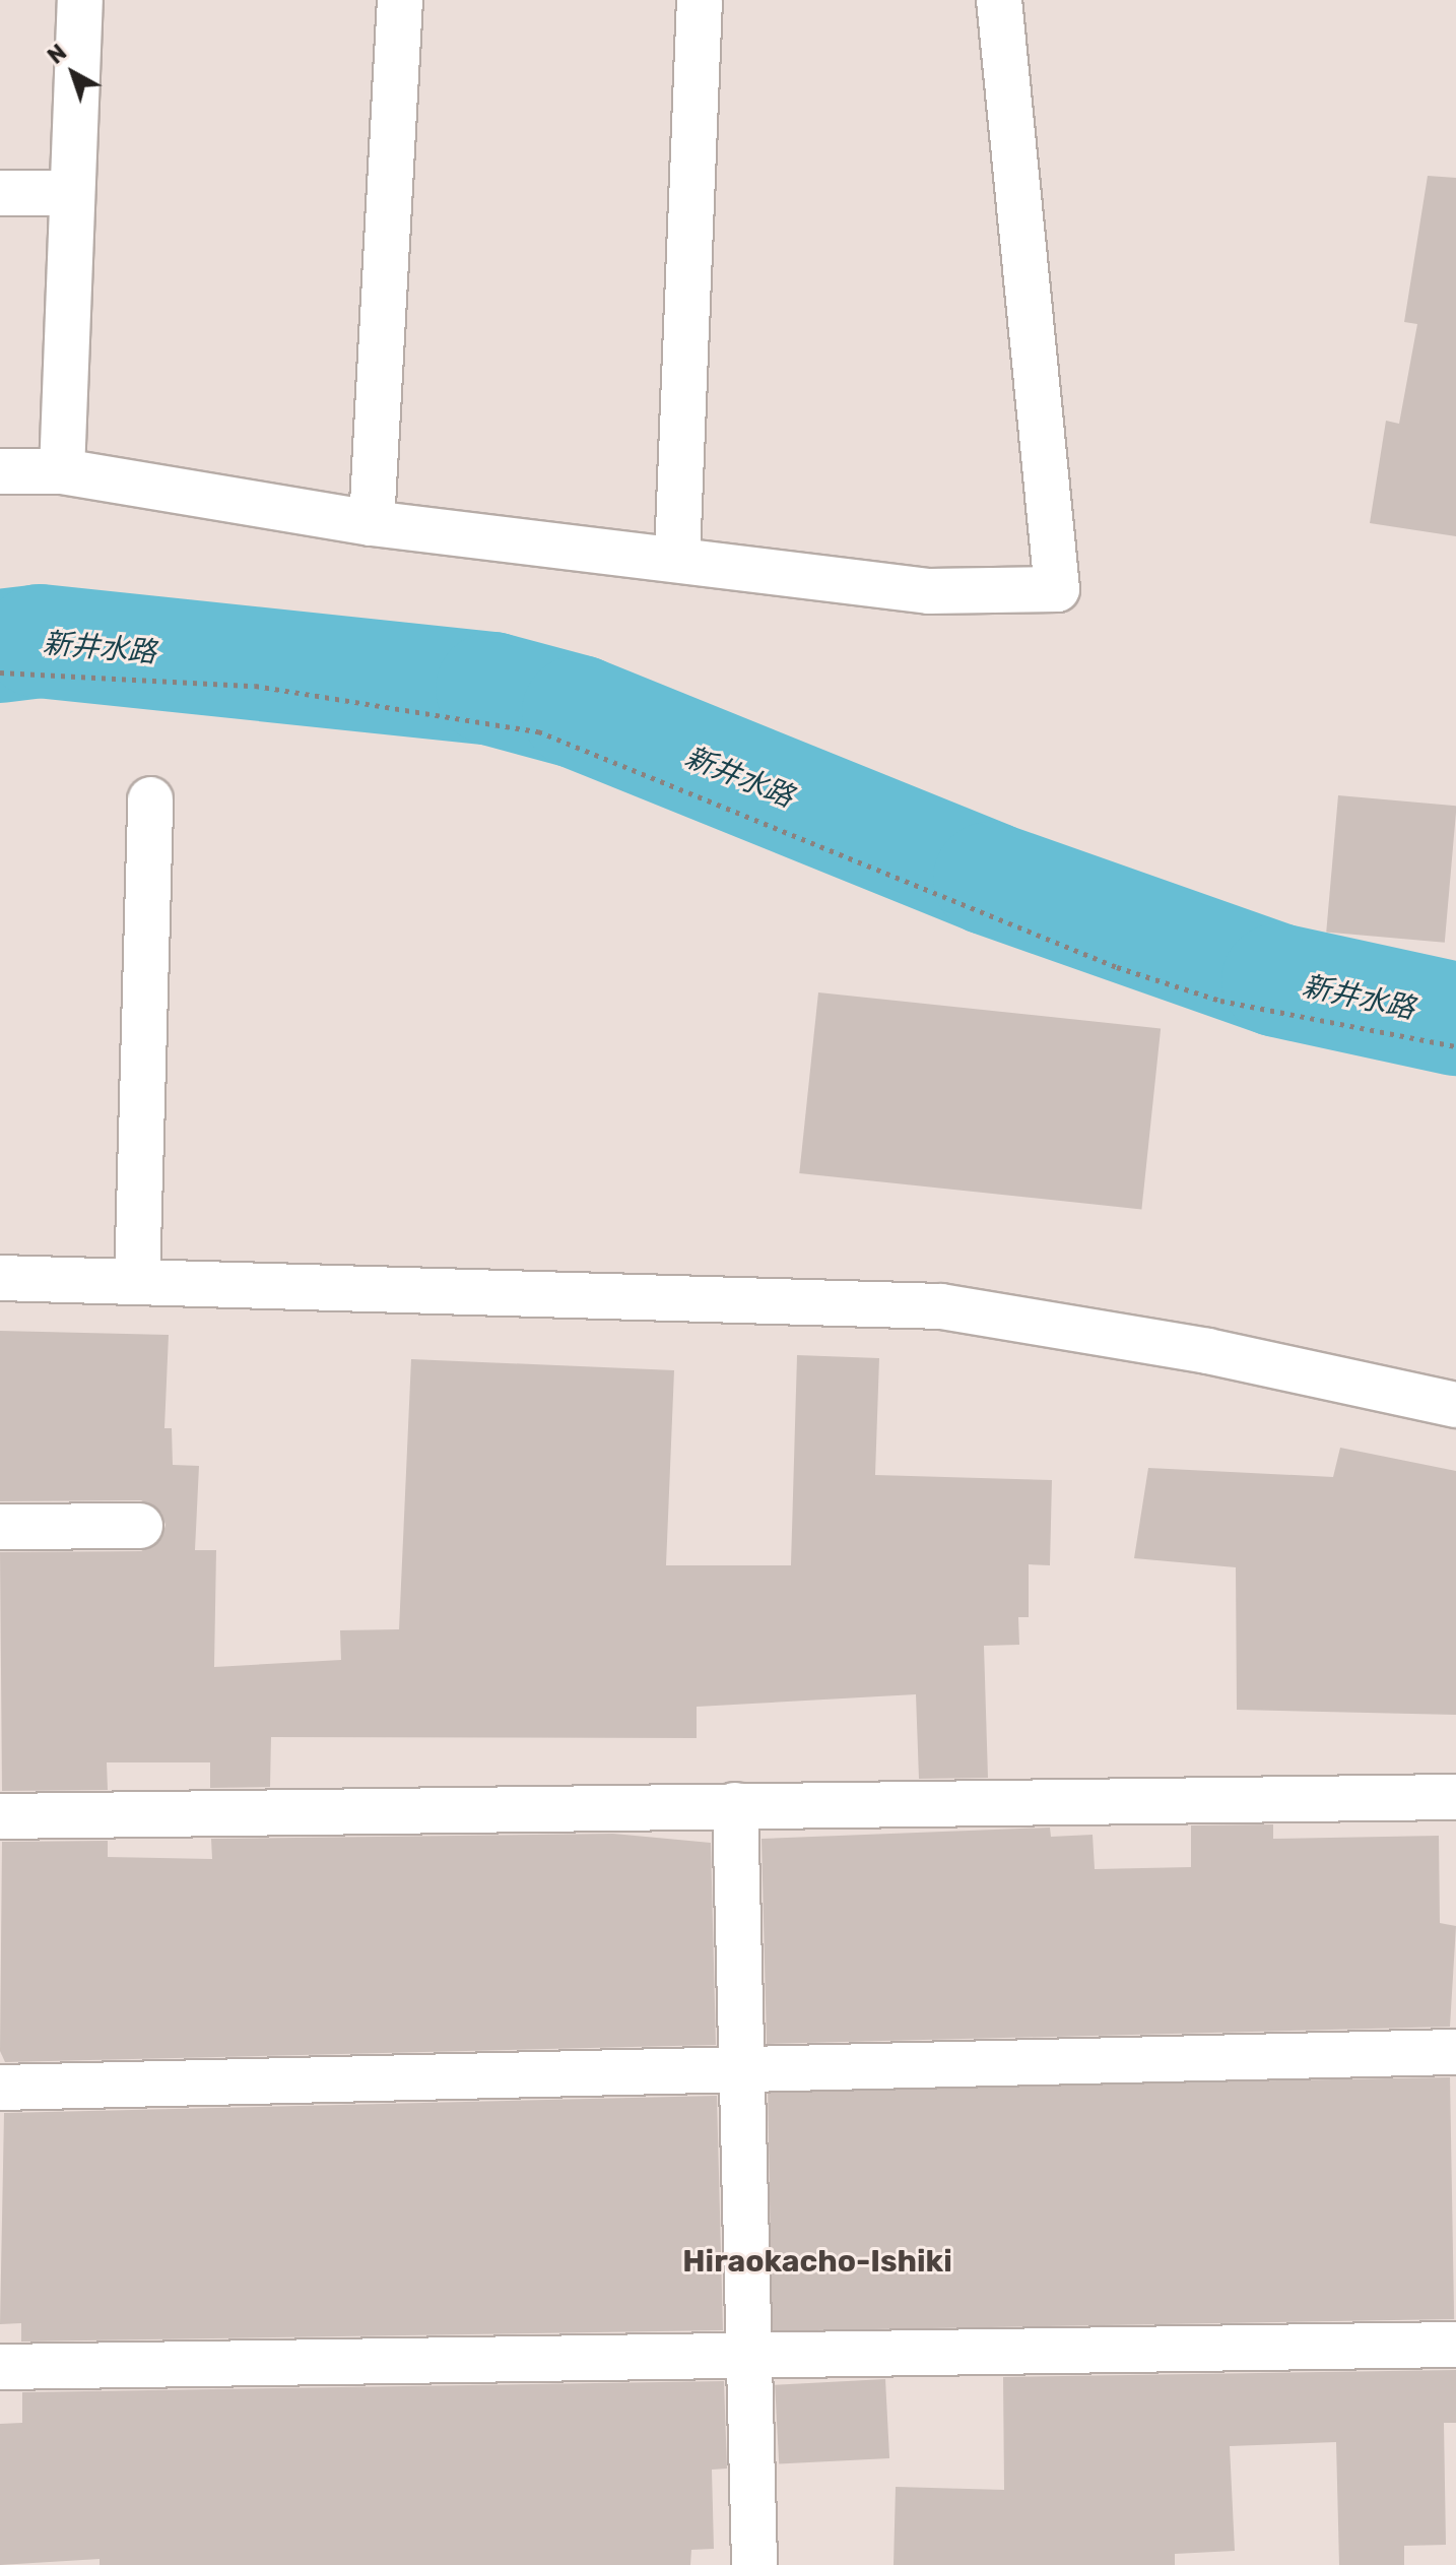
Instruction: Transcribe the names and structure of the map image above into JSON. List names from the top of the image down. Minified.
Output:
{"districts":["Hiraokacho-Ishiki"],"water":["新井水路"],"north":"top left"}
